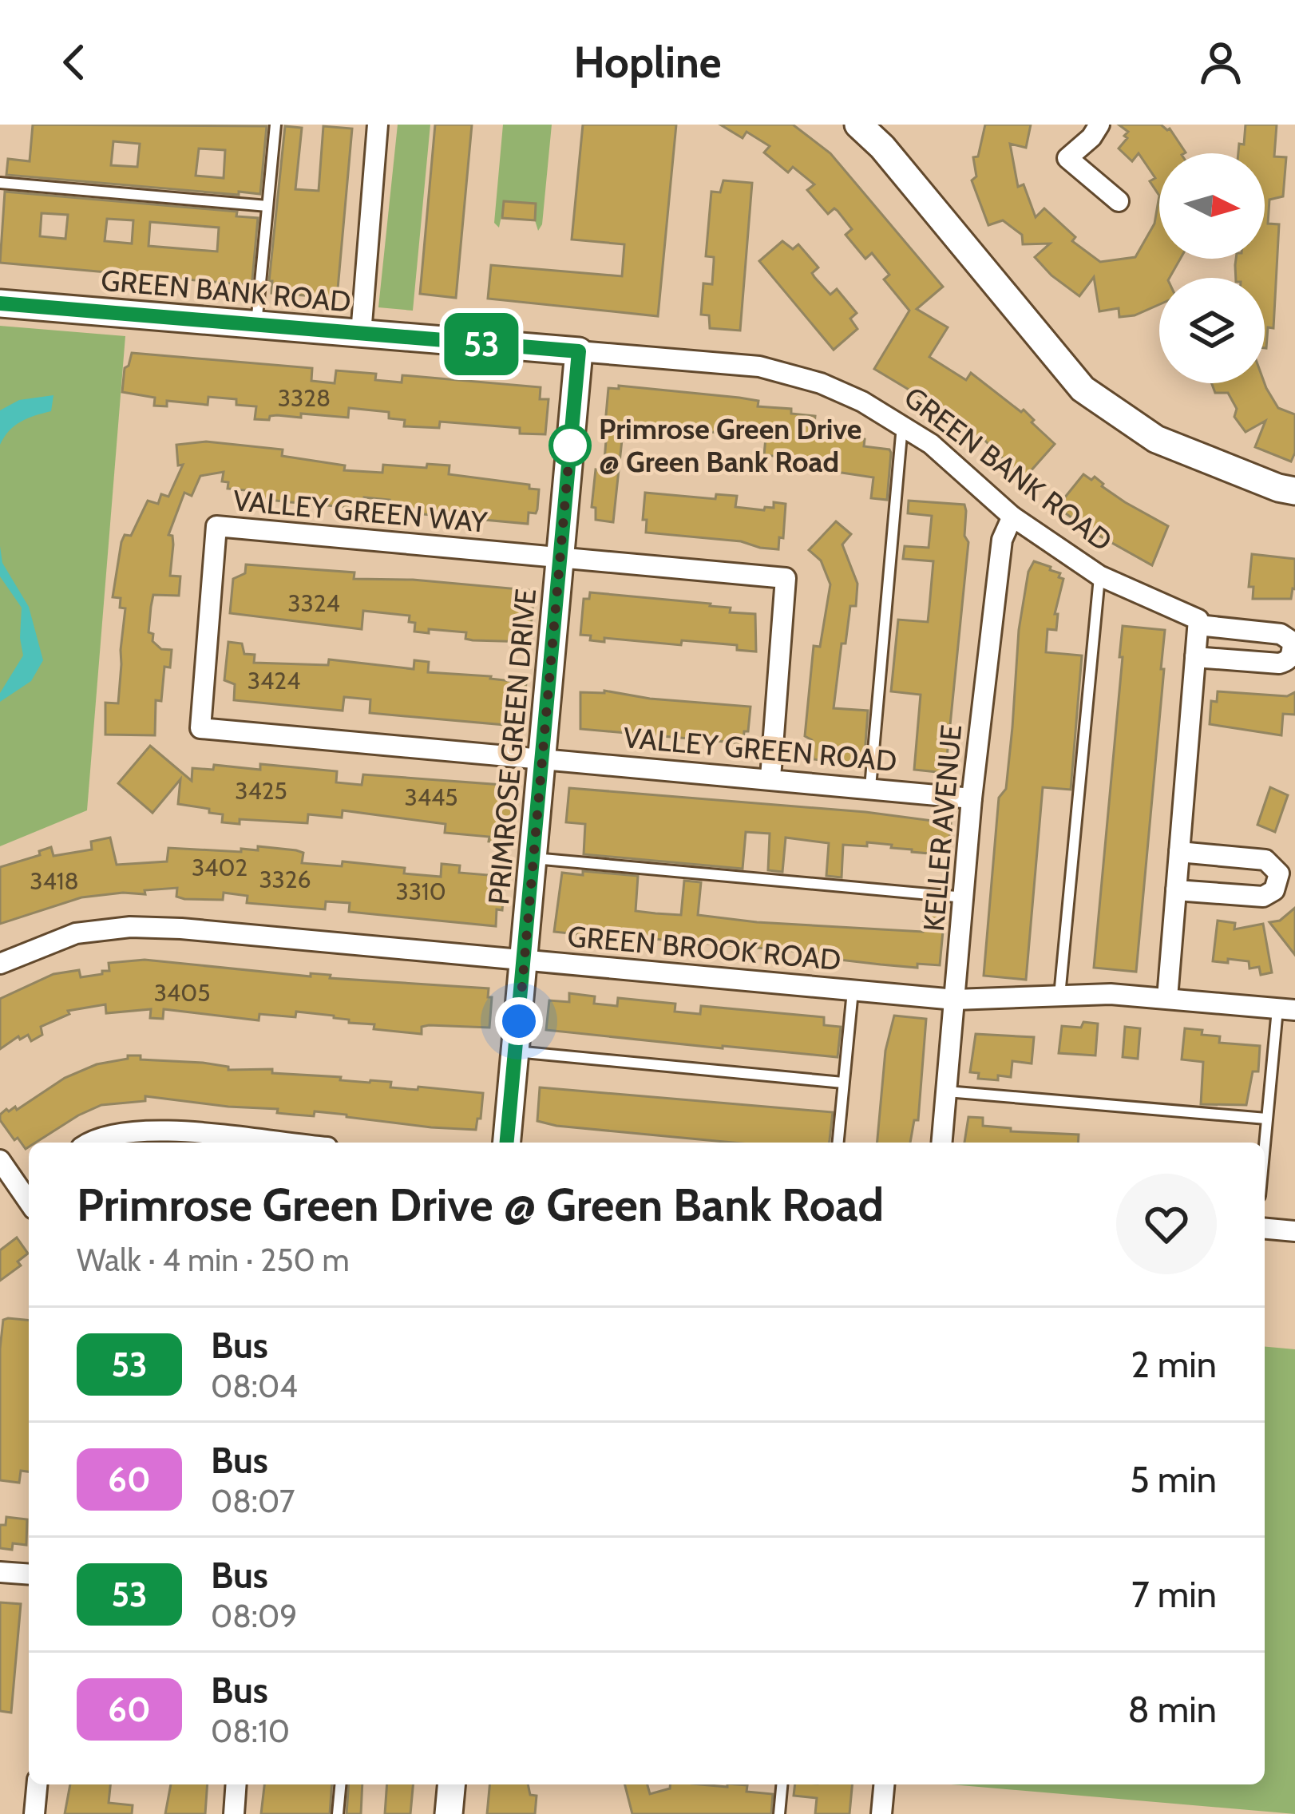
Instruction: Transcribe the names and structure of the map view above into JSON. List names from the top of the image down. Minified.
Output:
{"streets":{"street":["GREEN BANK ROAD","VALLEY GREEN WAY","PRIMROSE GREEN DRIVE","VALLEY GREEN ROAD","KELLER AVENUE","GREEN BROOK ROAD"]},"crossings":[["GREEN BANK ROAD","PRIMROSE GREEN DRIVE"],["GREEN BANK ROAD","KELLER AVENUE"],["VALLEY GREEN WAY","PRIMROSE GREEN DRIVE"],["VALLEY GREEN WAY","VALLEY GREEN ROAD"],["PRIMROSE GREEN DRIVE","VALLEY GREEN ROAD"],["PRIMROSE GREEN DRIVE","GREEN BROOK ROAD"],["VALLEY GREEN ROAD","KELLER AVENUE"],["KELLER AVENUE","GREEN BROOK ROAD"]],"places":["Primrose Green Drive @ Green Bank Road"],"lines":["bus line 53"],"house_numbers":["3328","3324","3424","3425","3445","3402","3326","3418","3310","3405"],"north":"right","page":{"header":"Hopline","on_map":"53","heading":["Primrose Green Drive @ Green Bank Road","Walk · 4 min · 250 m"],"list":[{"mark":"53","name":"Bus","note":"08:04","value":"2 min"},{"mark":"60","name":"Bus","note":"08:07","value":"5 min"},{"mark":"53","name":"Bus","note":"08:09","value":"7 min"},{"mark":"60","name":"Bus","note":"08:10","value":"8 min"}]}}
